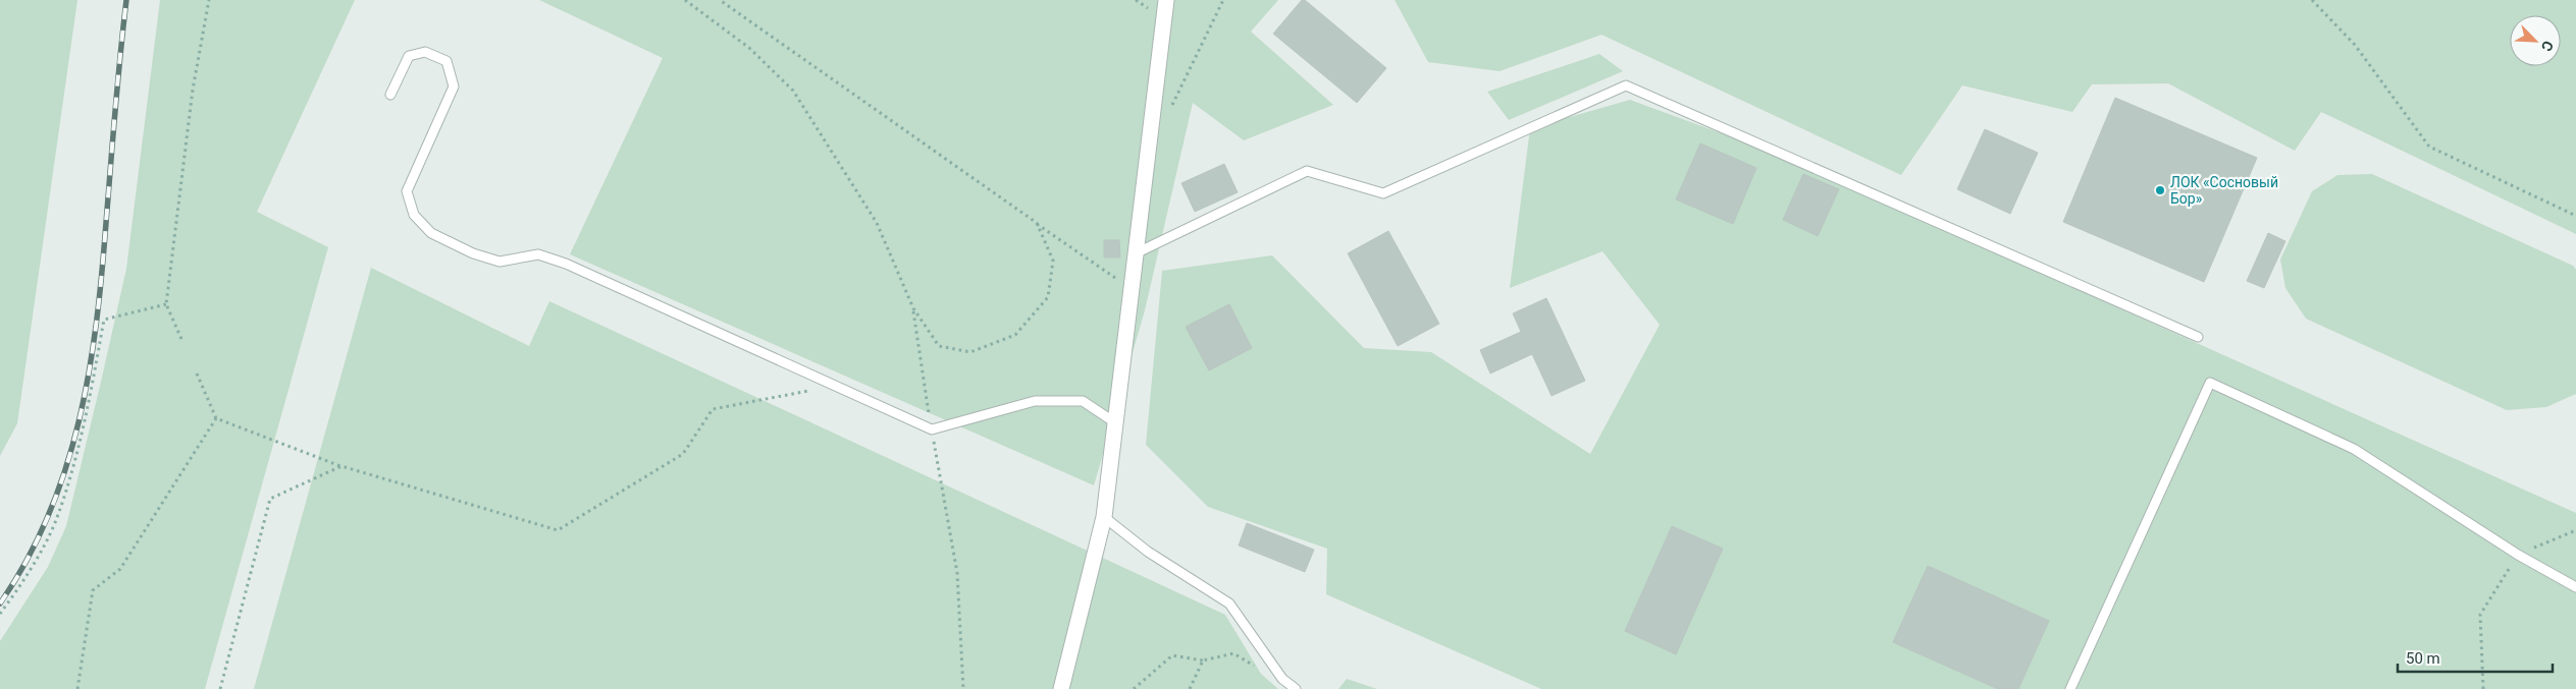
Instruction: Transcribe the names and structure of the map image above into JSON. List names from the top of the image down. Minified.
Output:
{"places":["ЛОК «Сосновый Бор»"],"scale_bar":"50 m","north":"bottom right"}
